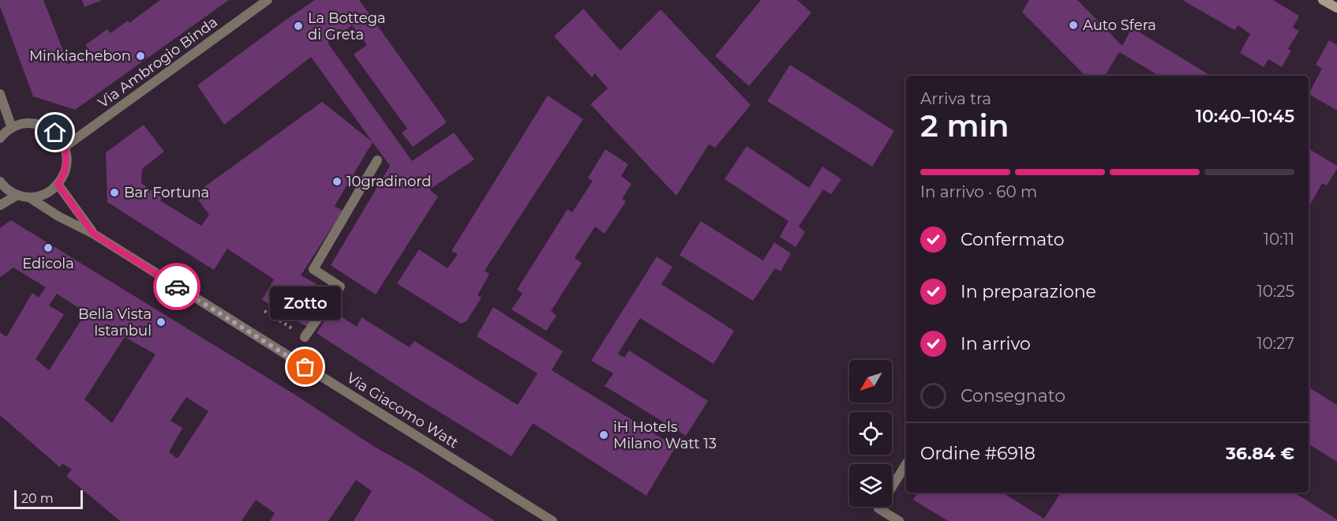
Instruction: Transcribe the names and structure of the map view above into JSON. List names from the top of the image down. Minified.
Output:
{"streets":{"street":["Via Ambrogio Binda","Via Giacomo Watt"]},"places":["Auto Sfera","La Bottega di Greta","Minkiachebon","10gradinord","Bar Fortuna","Edicola","Bella Vista Istanbul","Zotto","iH Hotels Milano Watt 13"],"scale_bar":"20 m","north":"bottom left","page":{"heading":["2 min","Arriva tra","10:40–10:45"],"panel":["Ordine #6918","36.84 €"],"bar":"In arrivo · 60 m","list":[["Confermato","10:11"],["In preparazione","10:25"],["In arrivo","10:27"],"Consegnato"],"bubble":"Zotto","scale":"20 m"}}
